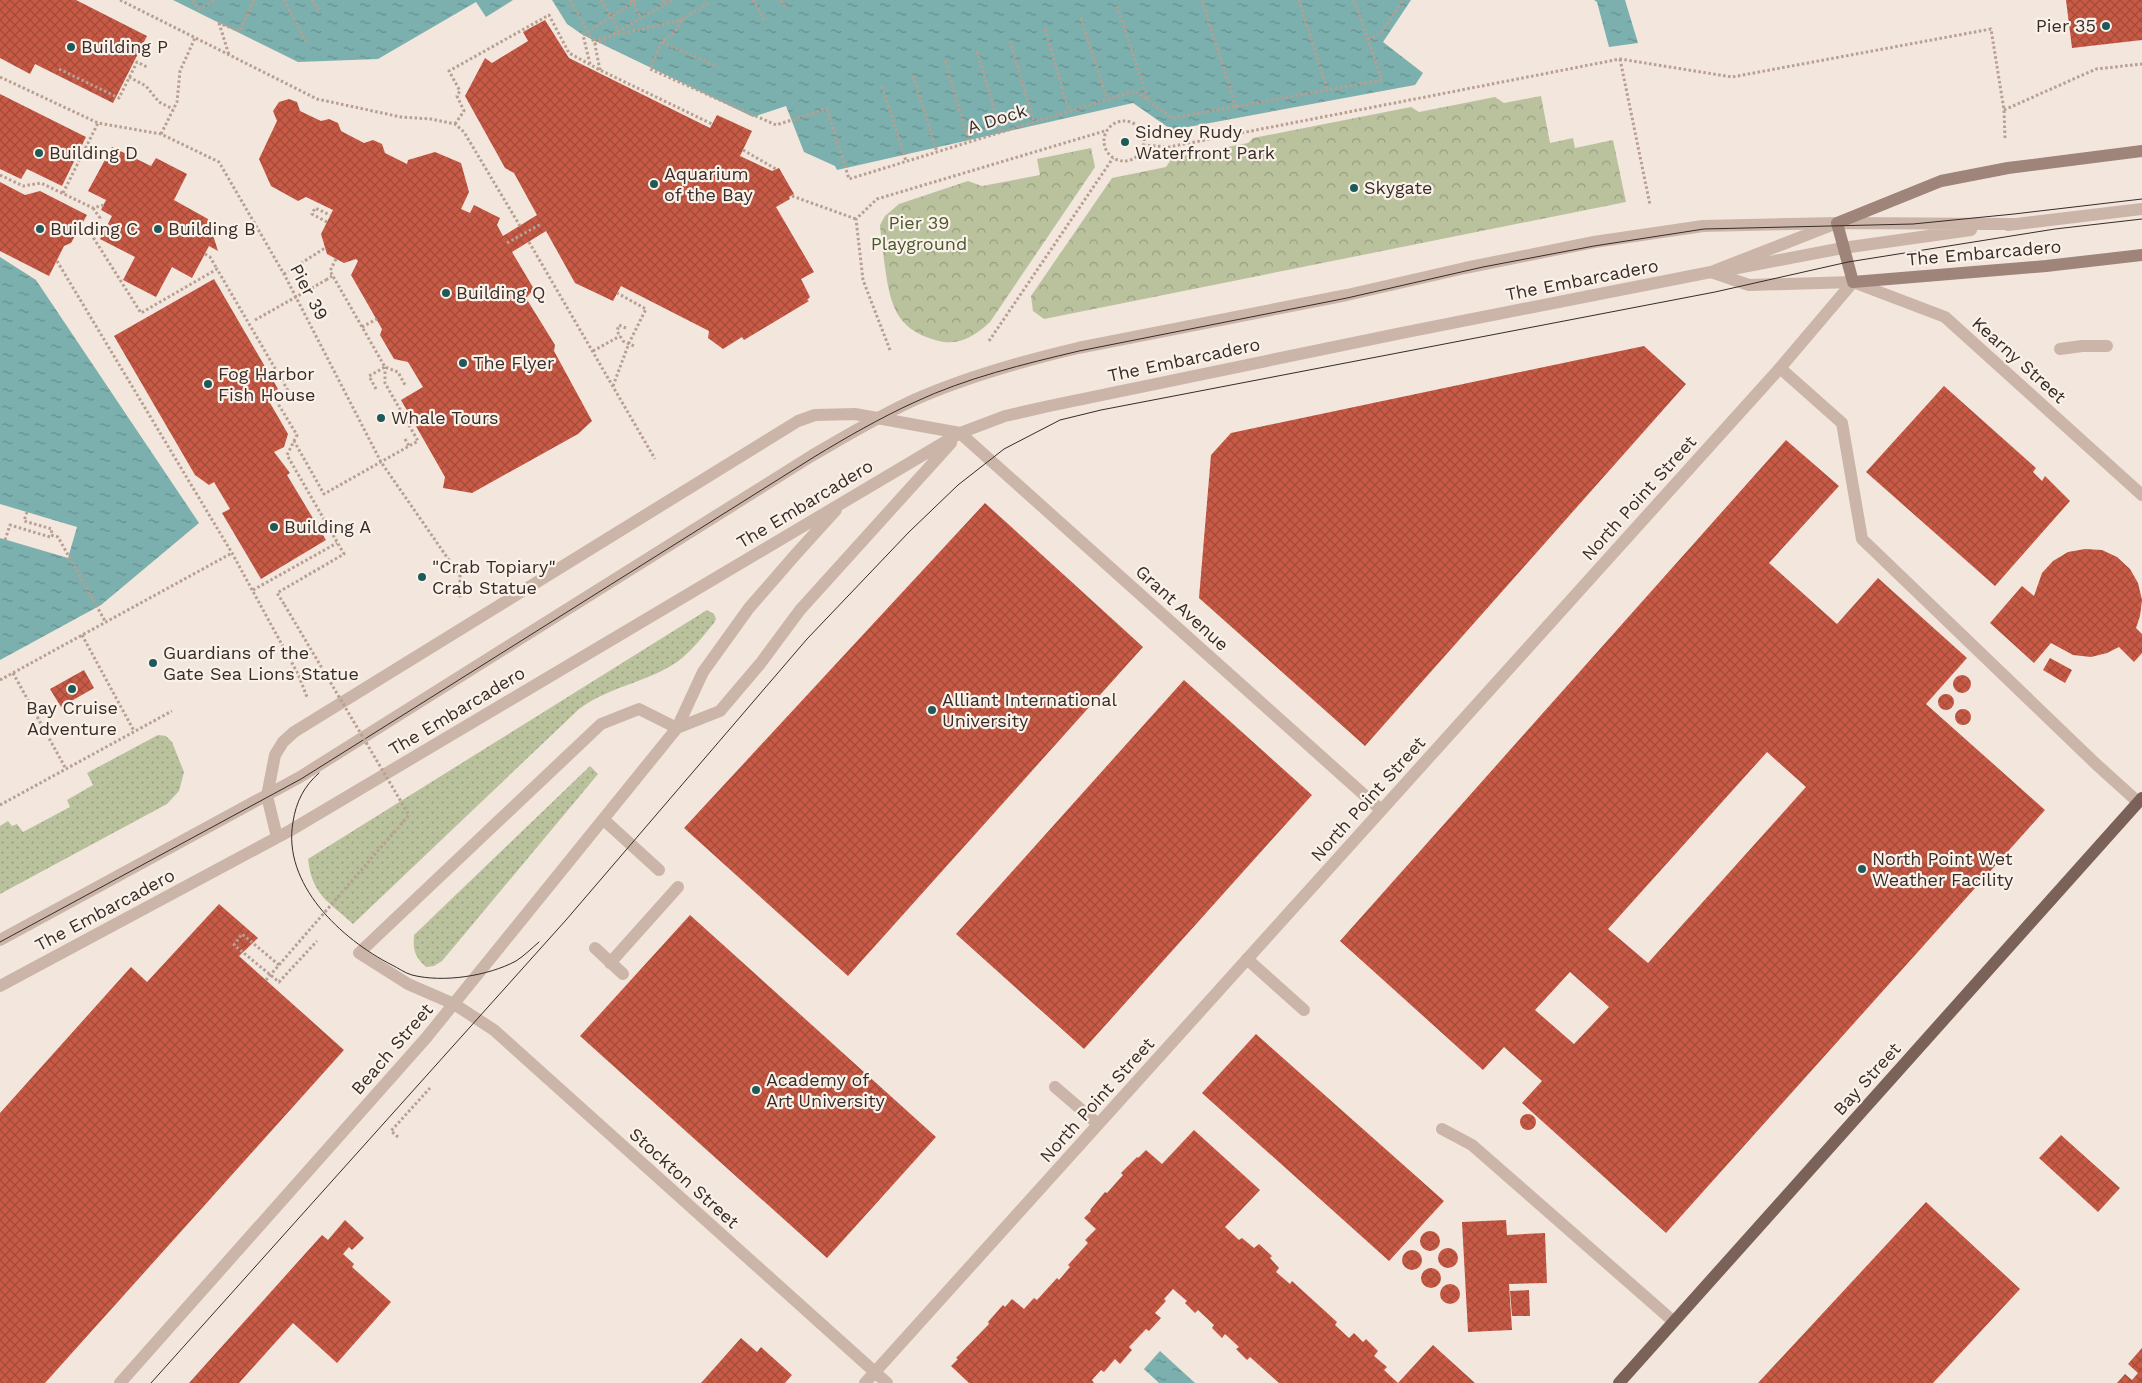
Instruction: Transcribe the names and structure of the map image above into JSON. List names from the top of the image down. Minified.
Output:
{"streets":{"main road":["The Embarcadero","Bay Street"],"street":["Kearny Street","North Point Street","Grant Avenue","Beach Street","Stockton Street"],"path":["A Dock","Pier 39"]},"crossings":[["The Embarcadero","Kearny Street"],["The Embarcadero","North Point Street"],["The Embarcadero","Grant Avenue"],["The Embarcadero","Beach Street"],["Kearny Street","North Point Street"],["North Point Street","Grant Avenue"],["North Point Street","Stockton Street"],["Beach Street","Stockton Street"]],"parks":["Pier 39 Playground"],"places":["Pier 35","Building P","Sidney Rudy Waterfront Park","Building D","Aquarium of the Bay","Skygate","Building C","Building B","Building Q","The Flyer","Fog Harbor Fish House","Whale Tours","Building A","\"Crab Topiary\" Crab Statue","Guardians of the Gate Sea Lions Statue","Bay Cruise Adventure","Alliant International University","North Point Wet Weather Facility","Academy of Art University"]}
